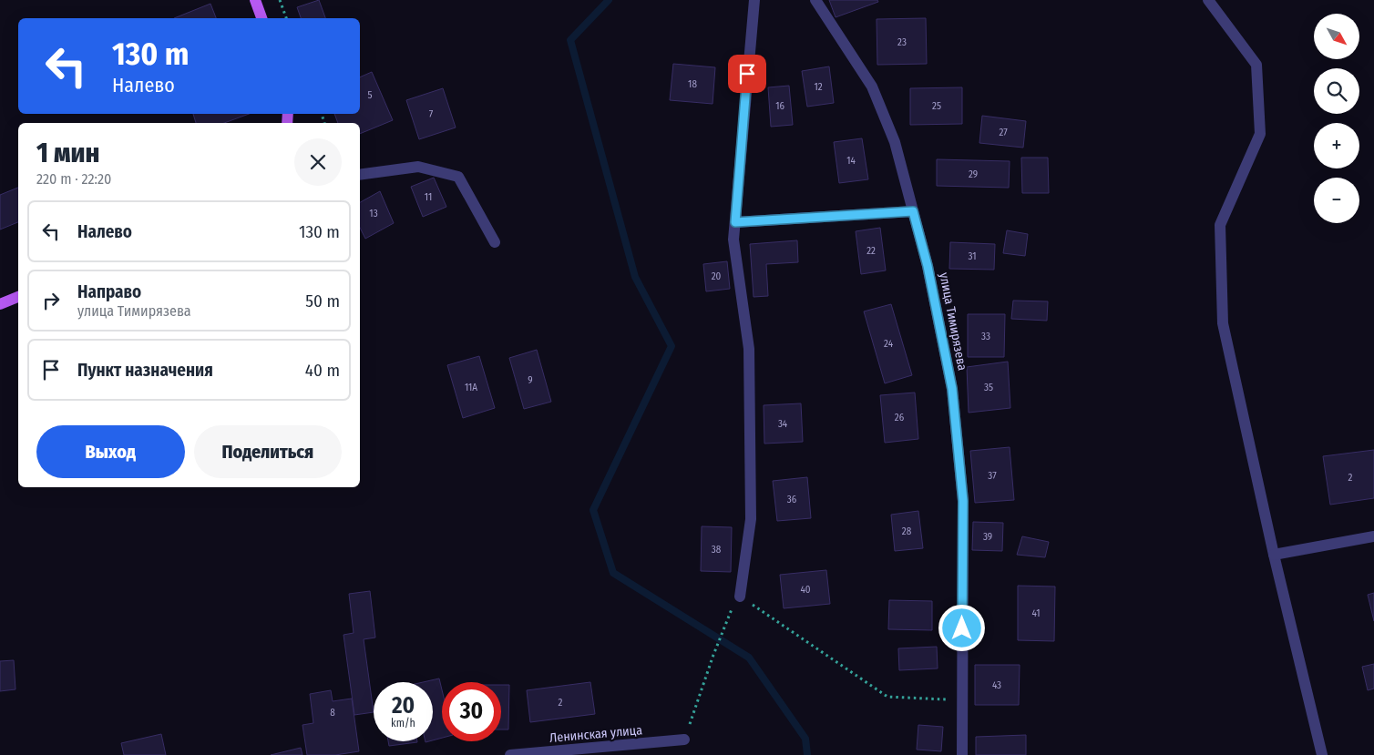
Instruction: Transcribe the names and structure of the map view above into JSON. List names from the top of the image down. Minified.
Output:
{"streets":{"street":["улица Тимирязева","Ленинская улица"]},"house_numbers":["23","18","12","5","16","25","7","27","14","29","11","13","22","31","20","33","24","9","11А","35","26","34","37","2","36","28","39","38","40","41","43","2","8"],"north":"bottom right","page":{"map_buttons":["+","−"],"turn":["130 m","Налево"],"heading":["1 мин","220 m · 22:20"],"list":[{"name":"Налево","value":"130 m"},{"name":"Направо","note":"улица Тимирязева","value":"50 m"},{"name":"Пункт назначения","value":"40 m"}],"buttons":["Выход","Поделиться"],"speed":"20 km/h","limit":"30"}}
